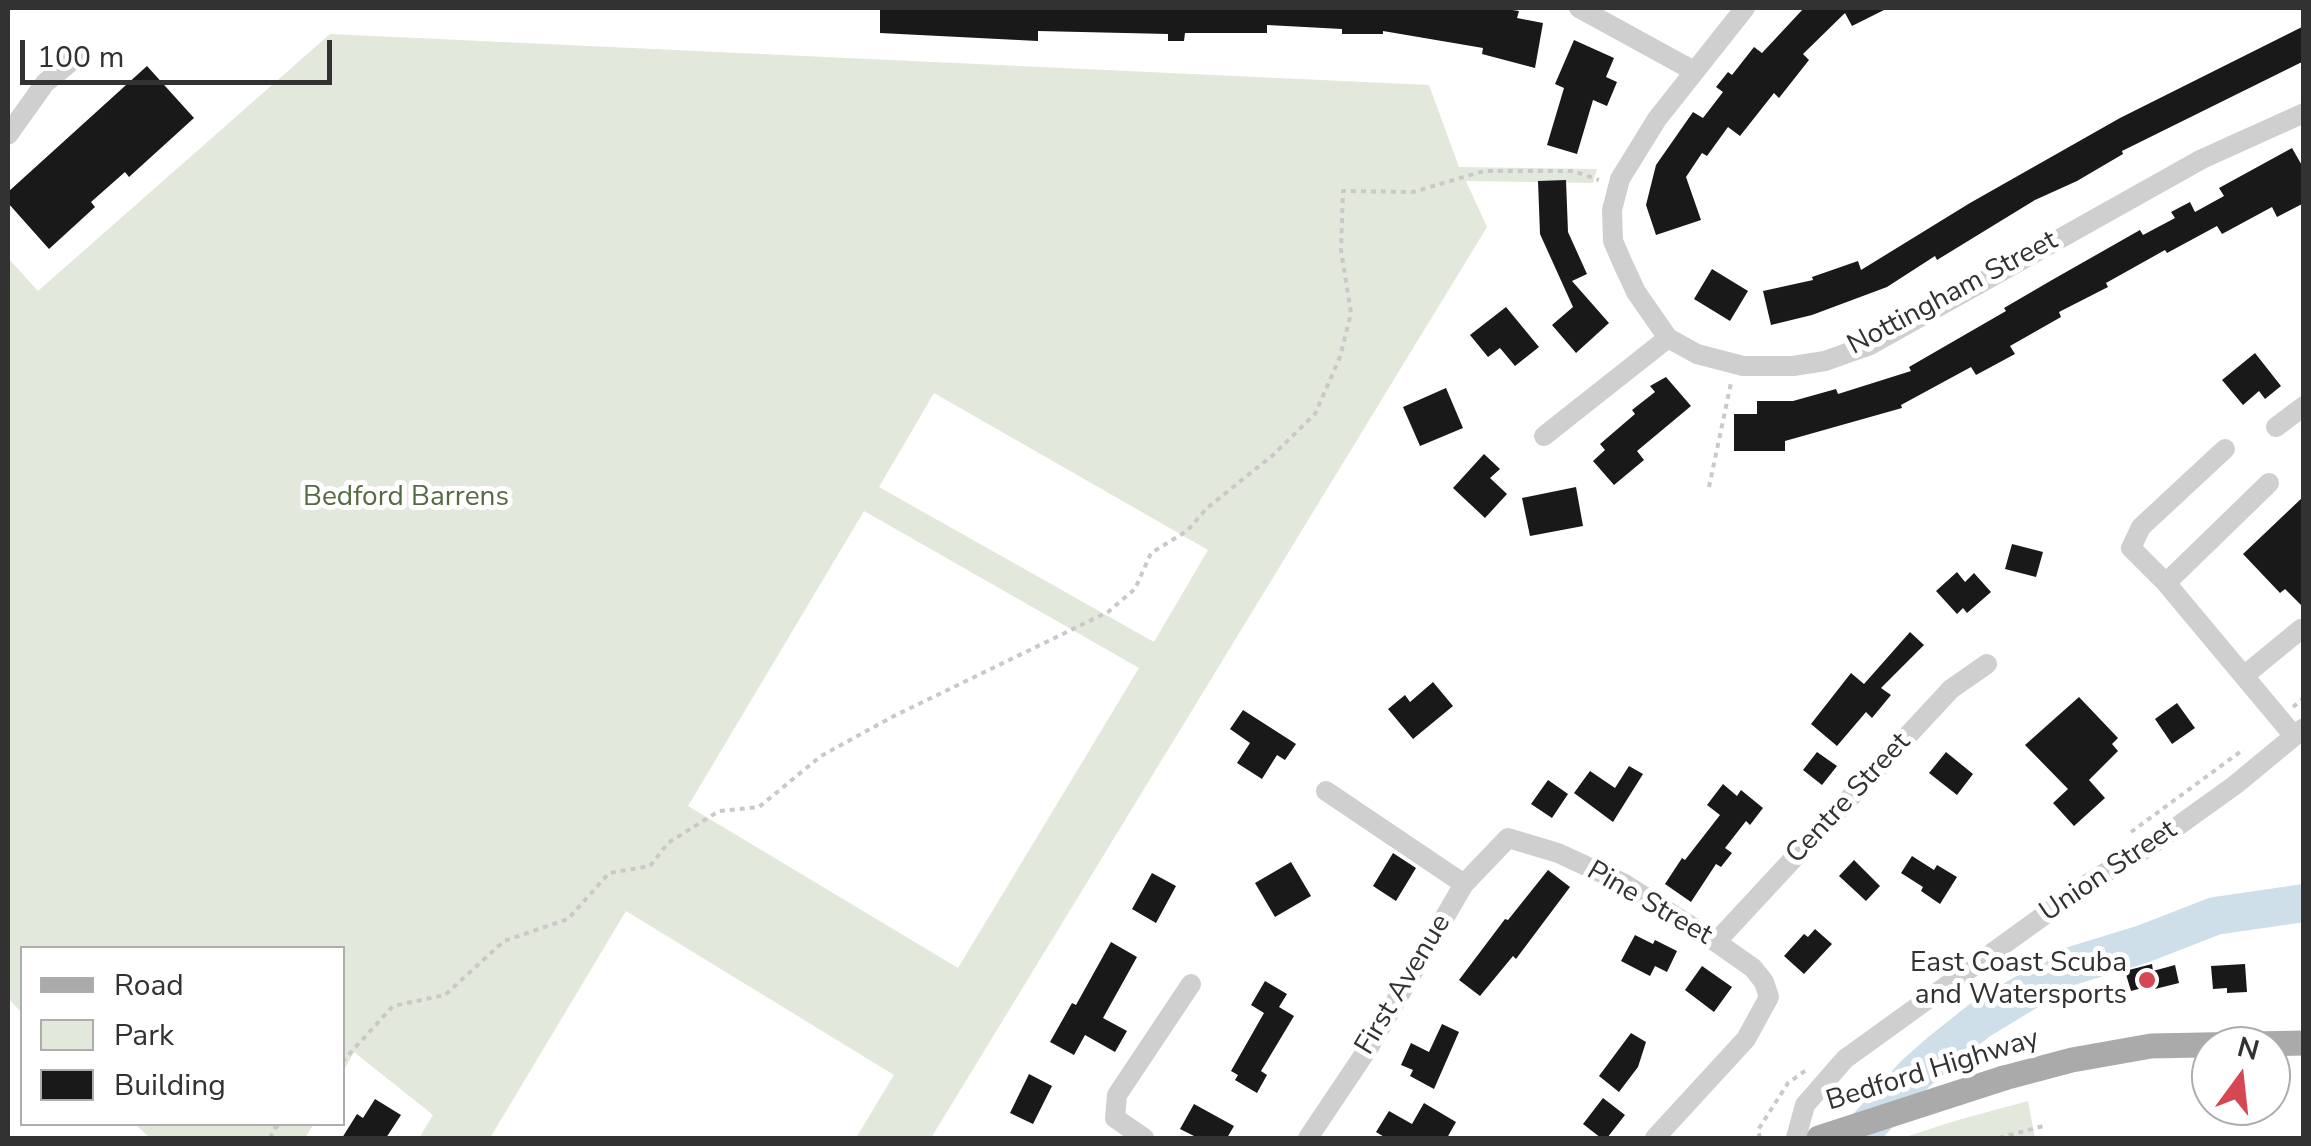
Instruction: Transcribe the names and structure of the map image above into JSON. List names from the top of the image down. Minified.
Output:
{"streets":{"main road":["Bedford Highway"],"street":["Nottingham Street","Centre Street","Union Street","Pine Street","First Avenue"]},"crossings":[["Centre Street","Pine Street"],["Pine Street","First Avenue"]],"parks":["Bedford Barrens"],"places":["East Coast Scuba and Watersports"],"legend":["Road","Park","Building"],"scale_bar":"100 m","north":"top"}
